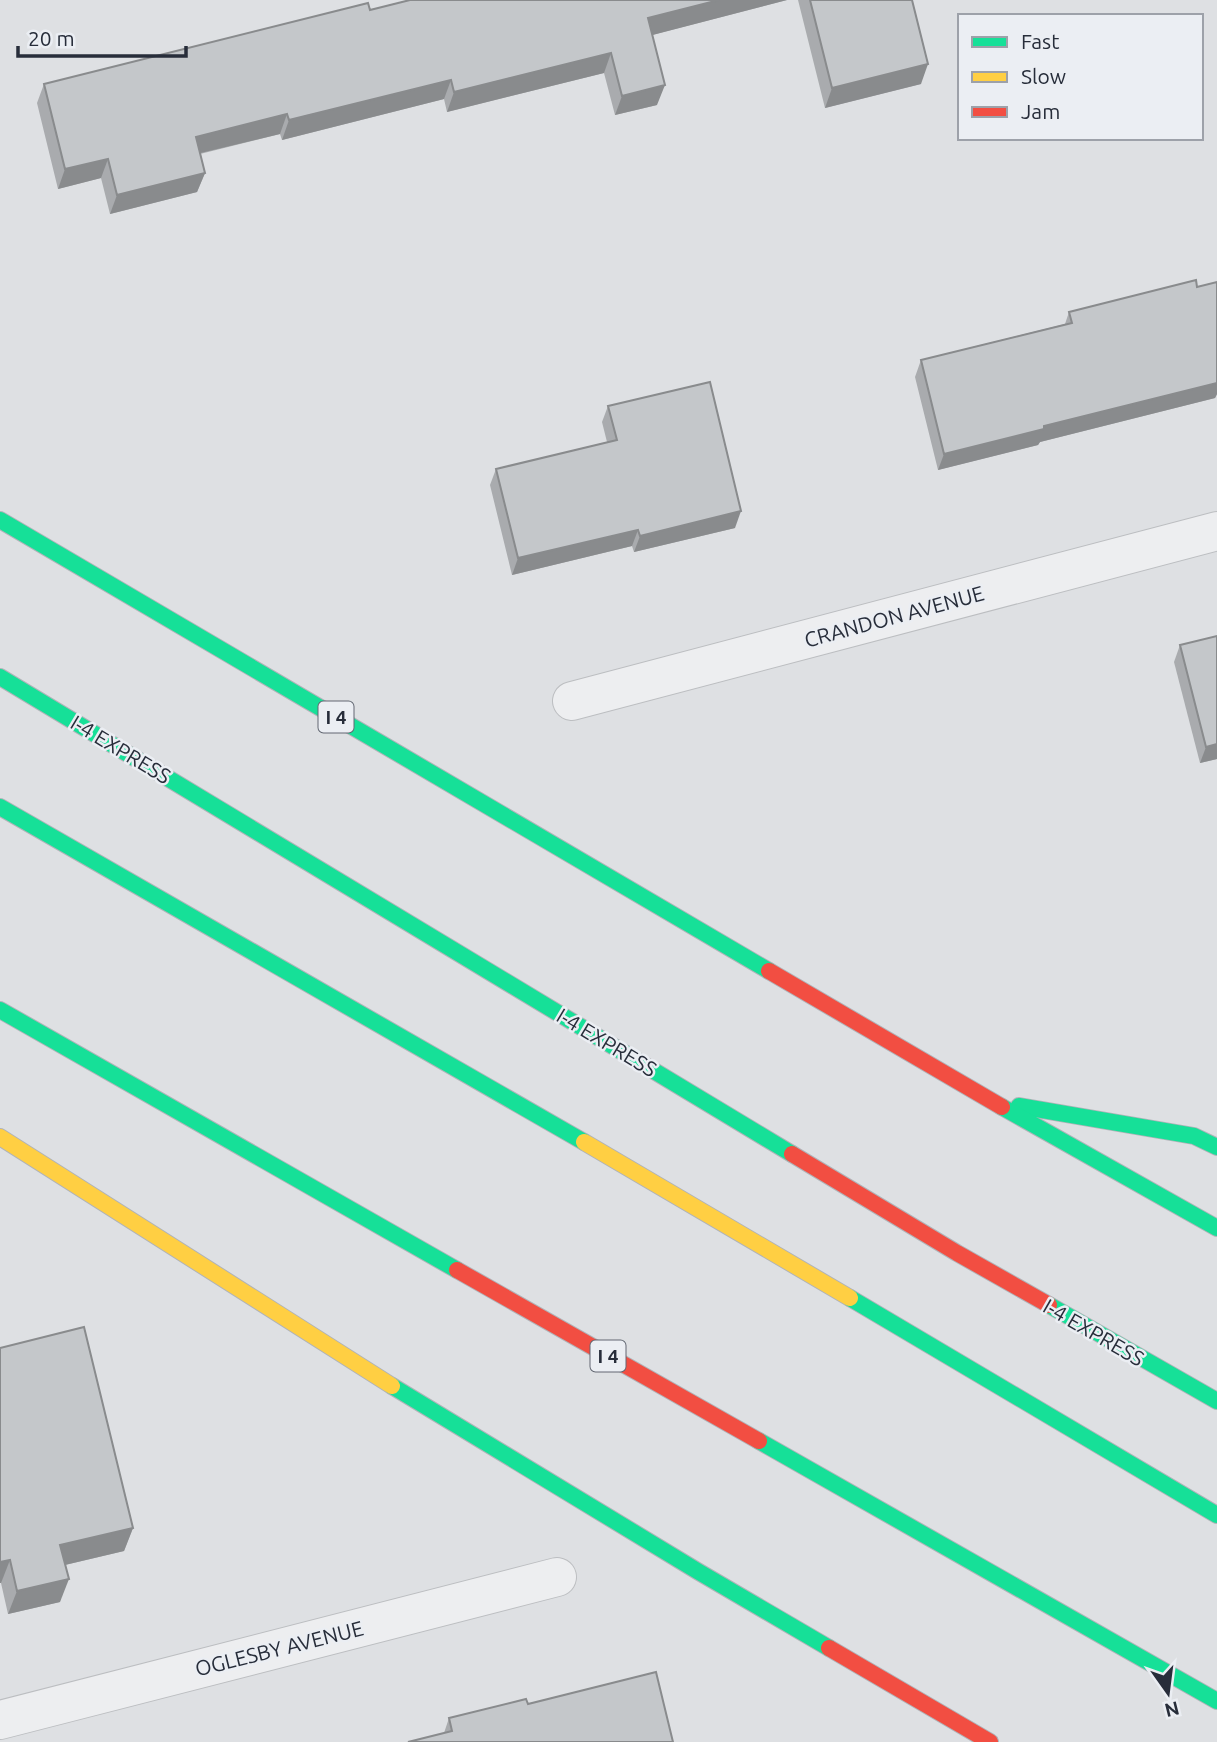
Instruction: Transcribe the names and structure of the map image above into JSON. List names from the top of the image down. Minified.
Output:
{"streets":{"highway":["I 4","I-4 EXPRESS"],"street":["CRANDON AVENUE","OGLESBY AVENUE"]},"legend":["Fast","Slow","Jam"],"scale_bar":"20 m","north":"bottom"}
